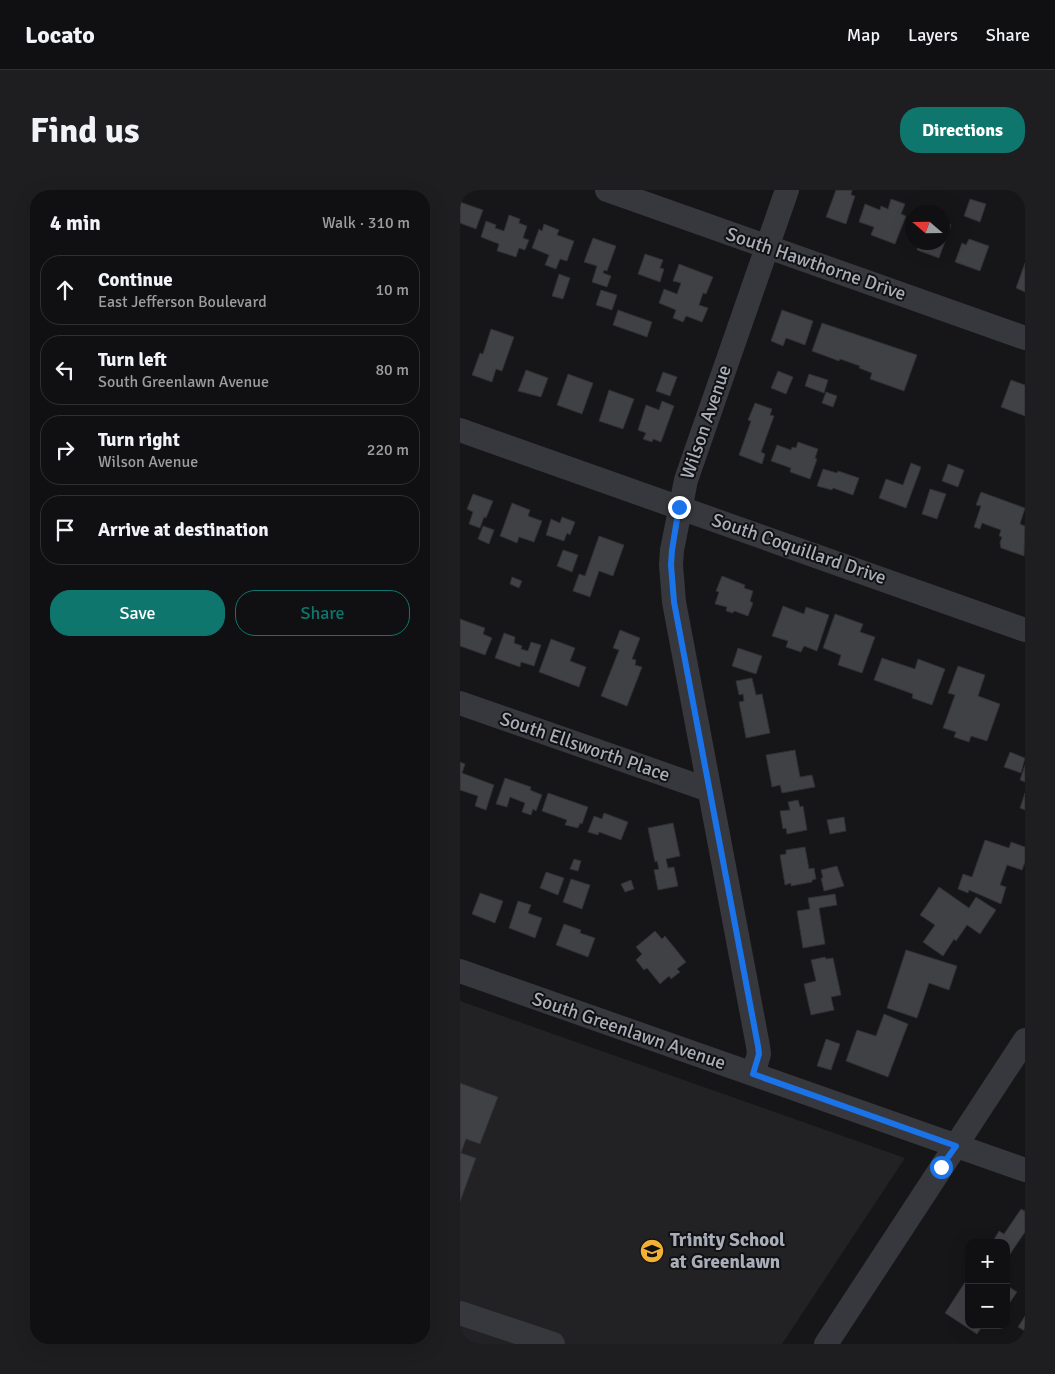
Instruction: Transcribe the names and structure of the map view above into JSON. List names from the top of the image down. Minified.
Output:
{"streets":{"street":["South Hawthorne Drive","Wilson Avenue","South Coquillard Drive","South Ellsworth Place","South Greenlawn Avenue"]},"crossings":[["South Hawthorne Drive","Wilson Avenue"],["Wilson Avenue","South Coquillard Drive"],["Wilson Avenue","South Ellsworth Place"],["Wilson Avenue","South Greenlawn Avenue"]],"places":{"school or university":["Trinity School at Greenlawn"]},"north":"left","page":{"header":"Locato","nav":["Map","Layers","Share"],"buttons":["Directions",["Save","Share"]],"title":"Find us","heading":["4 min","Walk · 310 m"],"list":[["Continue","East Jefferson Boulevard","10 m"],["Turn left","South Greenlawn Avenue","80 m"],["Turn right","Wilson Avenue","220 m"],"Arrive at destination"],"map_buttons":["+","−"]}}
